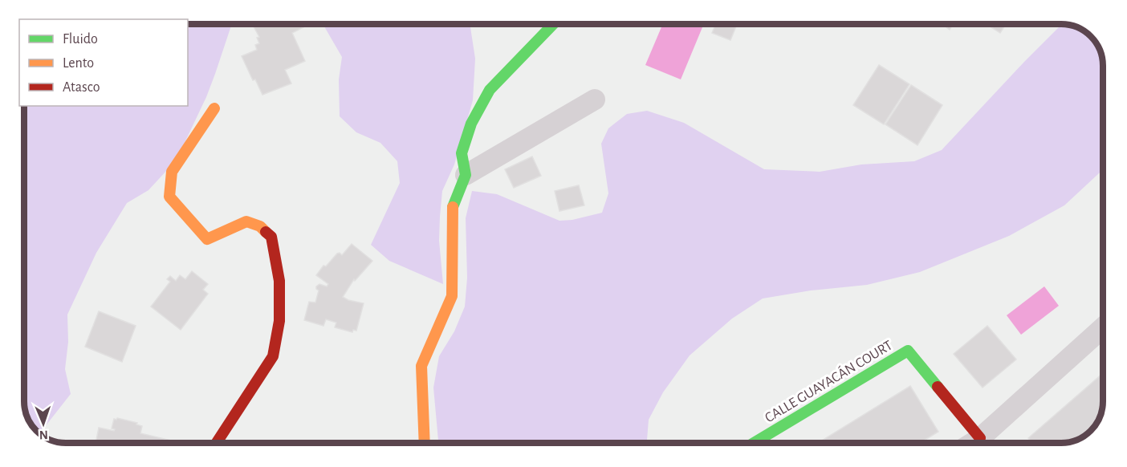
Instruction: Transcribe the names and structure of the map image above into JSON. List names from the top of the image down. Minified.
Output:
{"streets":{"street":["CALLE GUAYACÁN COURT"]},"legend":["Fluido","Lento","Atasco"],"north":"bottom"}
